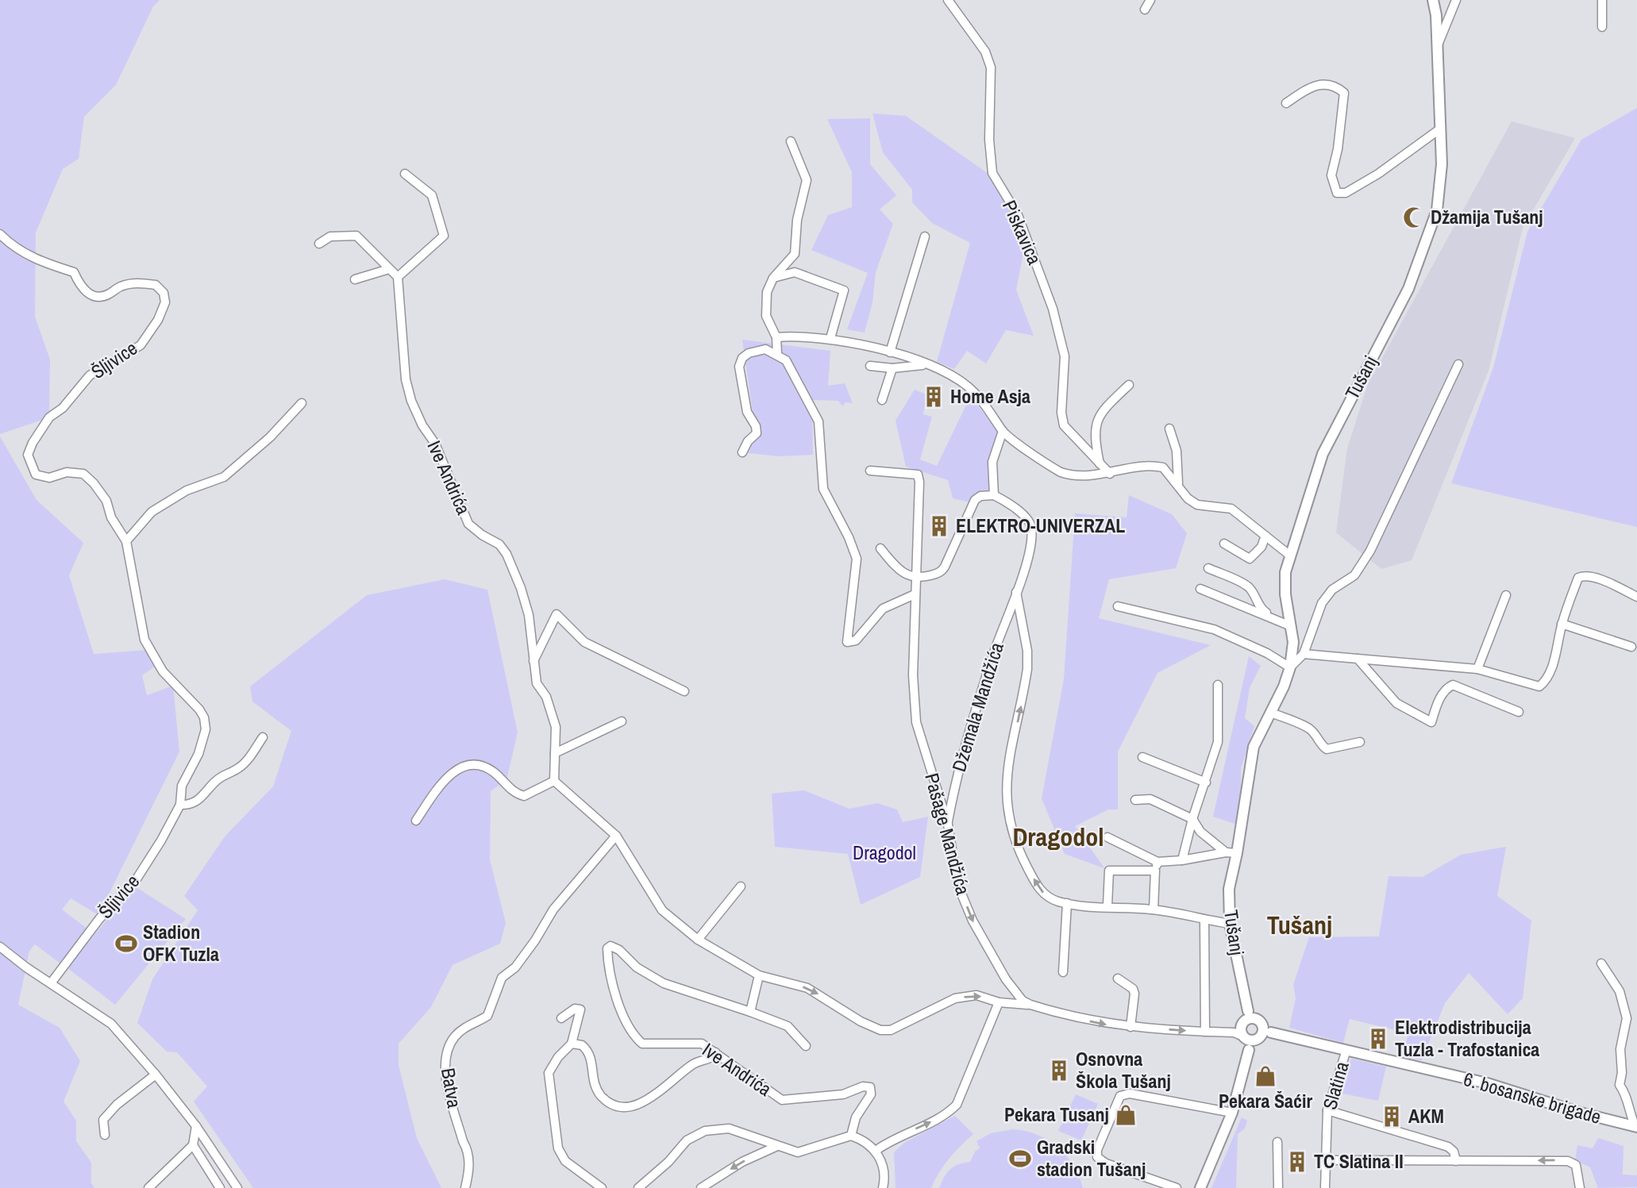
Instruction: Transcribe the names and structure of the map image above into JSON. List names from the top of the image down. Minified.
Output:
{"streets":{"street":["Piskavica","Šljivice","Tušanj","Ive Andrića","Džemala Mandžića","Pašage Mandžića","Slatina","Batva","6. bosanske brigade"]},"crossings":[["Tušanj","Pašage Mandžića"],["Tušanj","6. bosanske brigade"],["Džemala Mandžića","Pašage Mandžića"],["Pašage Mandžića","6. bosanske brigade"],["Slatina","6. bosanske brigade"]],"one_way":["Pašage Mandžića"],"districts":["Dragodol","Tušanj"],"parks":["Dragodol"],"places":{"mosque":["Džamija Tušanj"],"building":["Home Asja","ELEKTRO-UNIVERZAL","Elektrodistribucija Tuzla - Trafostanica","Osnovna Škola Tušanj","AKM","TC Slatina II"],"sports":["Stadion OFK Tuzla","Gradski stadion Tušanj"],"shop":["Pekara Šaćir","Pekara Tusanj"]}}
